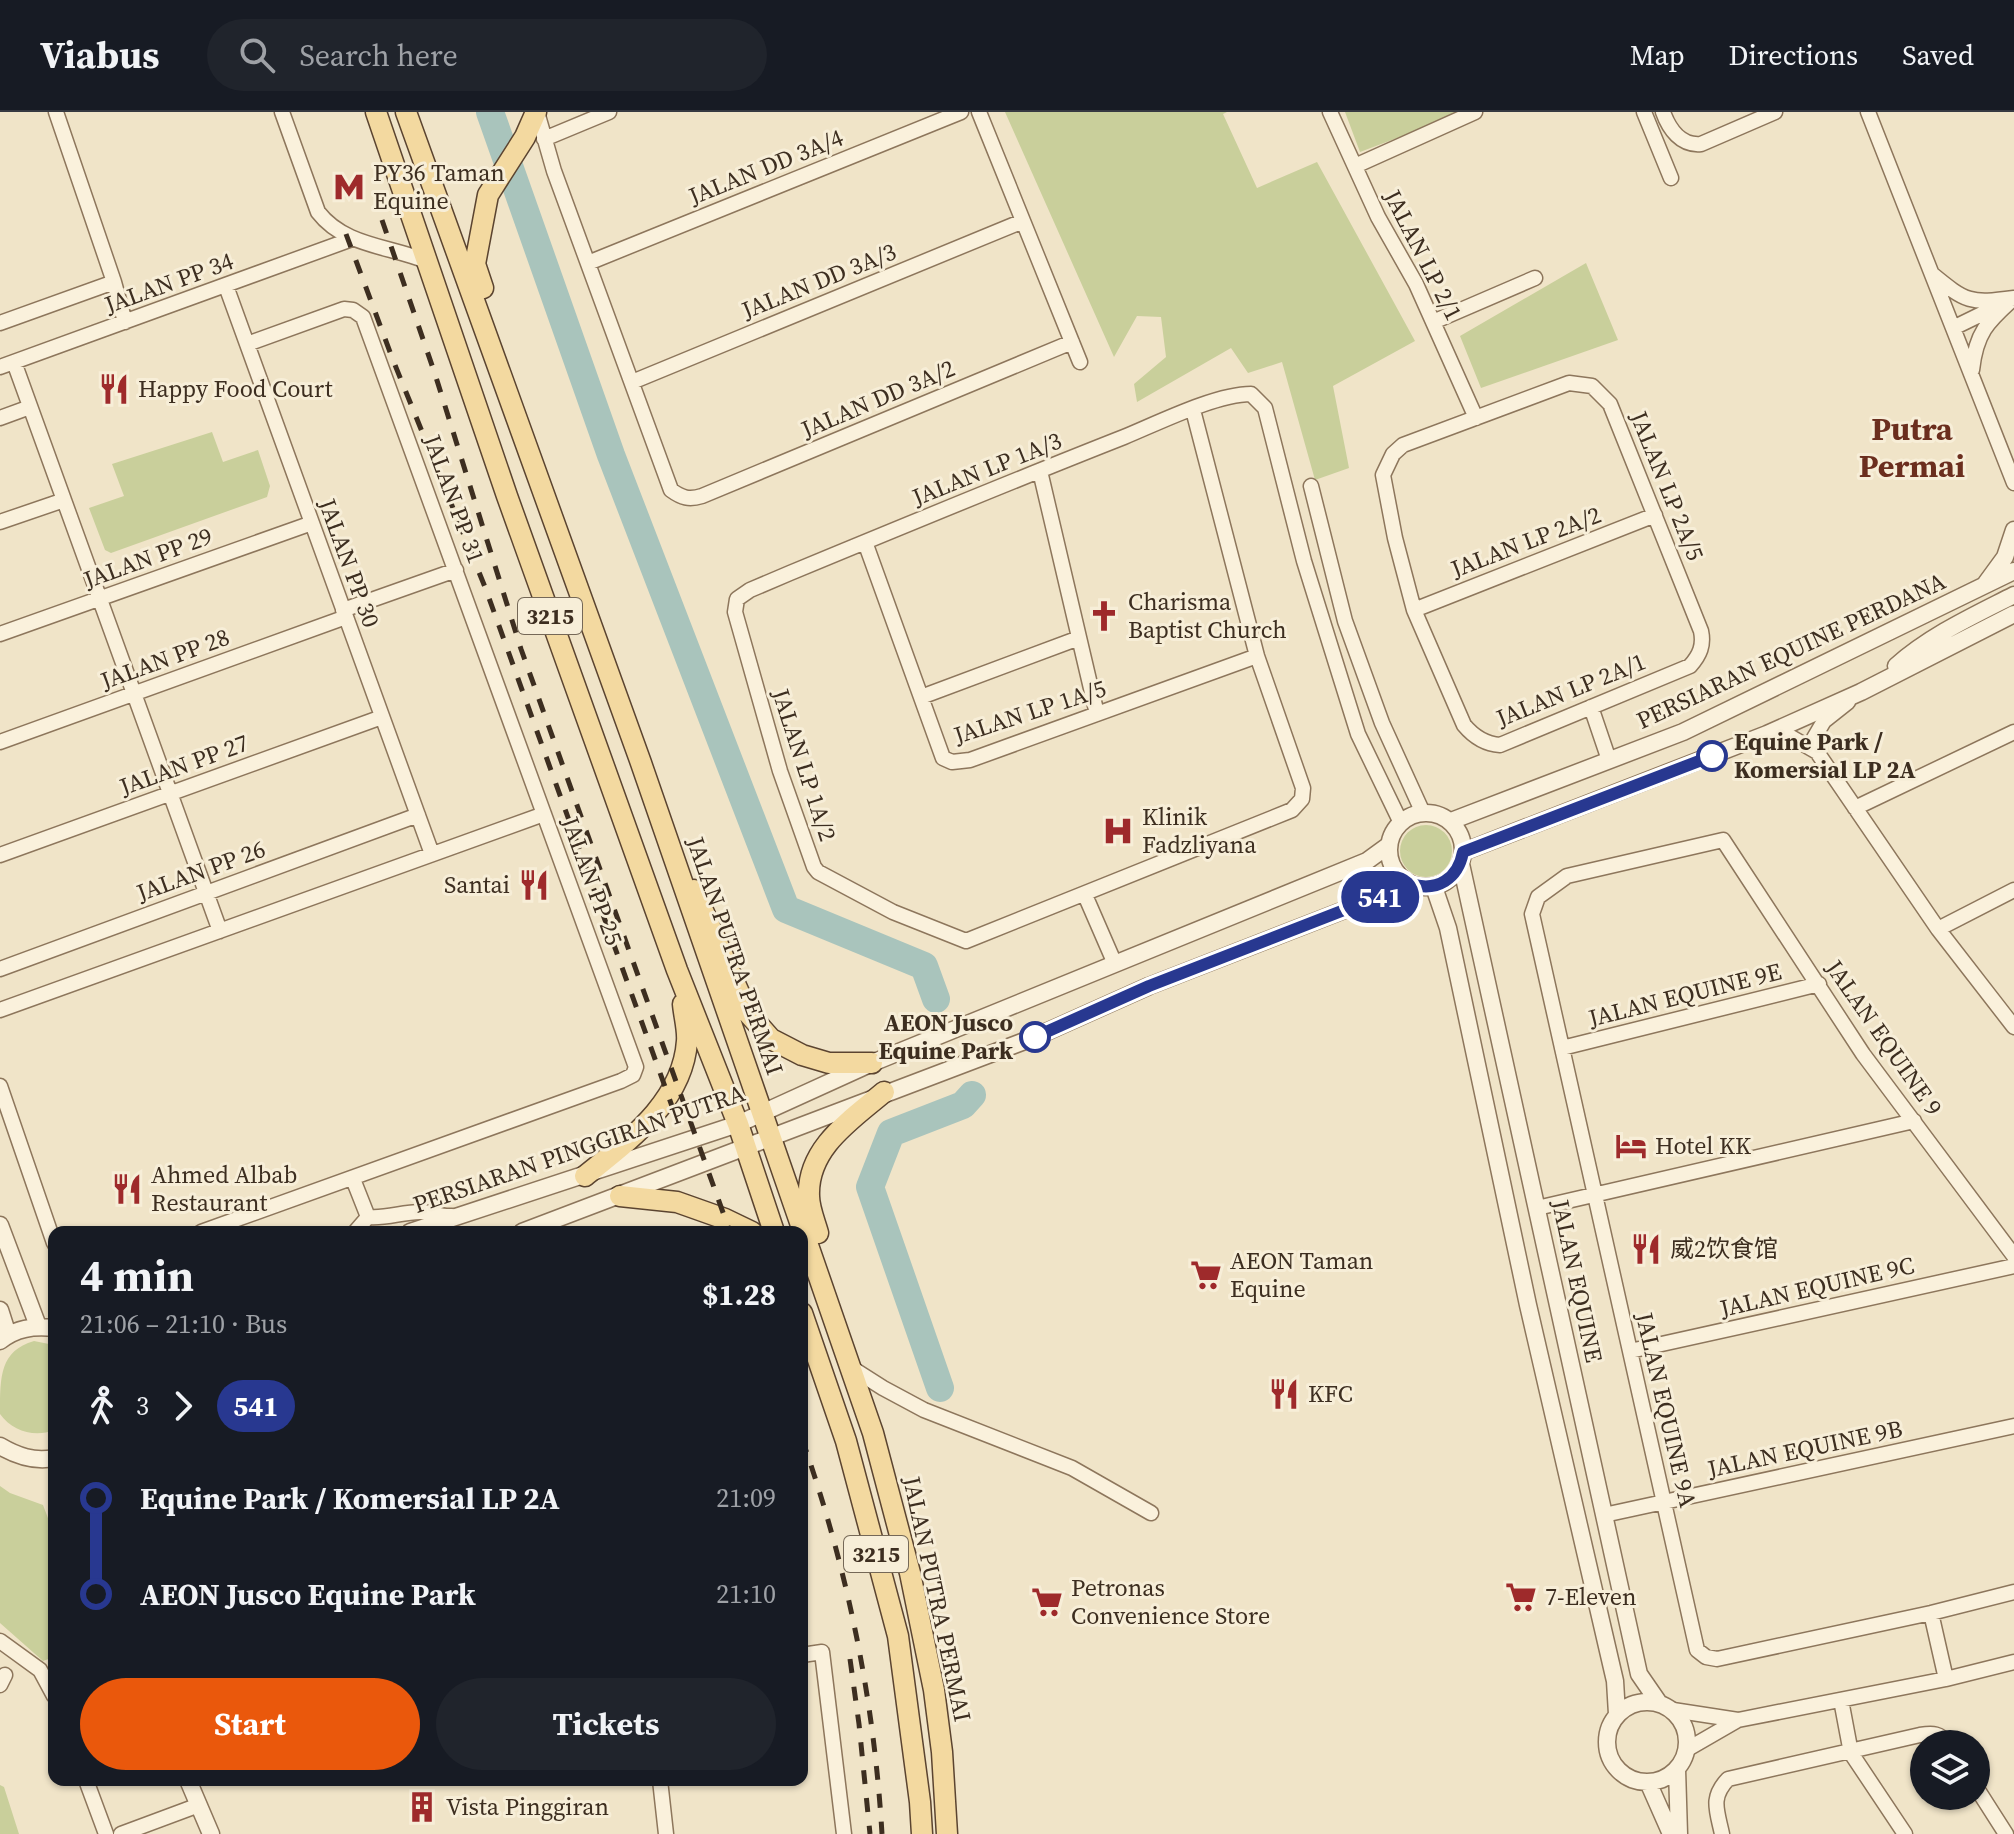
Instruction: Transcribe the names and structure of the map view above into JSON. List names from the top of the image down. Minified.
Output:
{"streets":{"main road":["3215","JALAN PUTRA PERMAI"],"street":["JALAN DD 3A/4","JALAN LP 2/1","JALAN DD 3A/3","JALAN PP 34","JALAN DD 3A/2","JALAN LP 1A/3","JALAN LP 2A/5","JALAN PP 31","JALAN LP 2A/2","JALAN PP 29","JALAN PP 30","PERSIARAN EQUINE PERDANA","JALAN PP 28","JALAN LP 2A/1","JALAN LP 1A/5","JALAN PP 27","JALAN LP 1A/2","JALAN PP 26","JALAN PP 25","JALAN EQUINE 9E","JALAN EQUINE 9","PERSIARAN PINGGIRAN PUTRA","JALAN EQUINE","JALAN EQUINE 9C","JALAN EQUINE 9A","JALAN EQUINE 9B"]},"crossings":[["JALAN LP 2/1","JALAN LP 2A/5"],["JALAN LP 2/1","JALAN LP 2A/1"],["JALAN DD 3A/3","JALAN DD 3A/2"],["JALAN PP 34","JALAN PP 30"],["JALAN LP 1A/3","PERSIARAN EQUINE PERDANA"],["JALAN LP 1A/3","JALAN LP 1A/5"],["JALAN LP 1A/3","JALAN LP 1A/2"],["JALAN LP 1A/3","PERSIARAN PINGGIRAN PUTRA"],["JALAN LP 1A/3","JALAN EQUINE"],["JALAN LP 2A/5","JALAN LP 2A/2"],["JALAN LP 2A/5","JALAN LP 2A/1"],["JALAN PP 31","JALAN PP 30"],["JALAN PP 31","JALAN PP 28"],["JALAN PP 31","JALAN PP 25"],["JALAN LP 2A/2","JALAN LP 2A/1"],["JALAN PP 29","JALAN PP 30"],["JALAN PP 30","JALAN PP 28"],["JALAN PP 30","JALAN PP 27"],["JALAN PP 30","JALAN PP 26"],["JALAN PP 30","JALAN PP 25"],["3215","PERSIARAN PINGGIRAN PUTRA"],["PERSIARAN EQUINE PERDANA","PERSIARAN PINGGIRAN PUTRA"],["PERSIARAN EQUINE PERDANA","JALAN EQUINE"],["JALAN LP 1A/5","JALAN LP 1A/2"],["JALAN PUTRA PERMAI","PERSIARAN PINGGIRAN PUTRA"],["JALAN EQUINE 9E","JALAN EQUINE 9"],["JALAN EQUINE 9E","JALAN EQUINE 9A"],["JALAN EQUINE 9","JALAN EQUINE 9A"],["PERSIARAN PINGGIRAN PUTRA","JALAN EQUINE"],["JALAN EQUINE","JALAN EQUINE 9B"],["JALAN EQUINE 9C","JALAN EQUINE 9A"],["JALAN EQUINE 9A","JALAN EQUINE 9B"]],"districts":["Putra Permai"],"places":{"metro station":["PY36 Taman Equine"],"restaurant":["Happy Food Court","Santai","Ahmed Albab Restaurant","威2饮食馆","KFC"],"church":["Charisma Baptist Church"],"other":["Equine Park / Komersial LP 2A","AEON Jusco Equine Park"],"hospital":["Klinik Fadzliyana"],"hotel":["Hotel KK"],"supermarket":["AEON Taman Equine","7-Eleven","Petronas Convenience Store"],"building":["Vista Pinggiran"]},"lines":["bus line 541"],"page":{"header":"Viabus","search":"Search here","nav":["Map","Directions","Saved"],"on_map":"541","heading":["4 min","21:06 – 21:10 · Bus","$1.28"],"legs":["3","541"],"list":[{"name":"Equine Park / Komersial LP 2A","value":"21:09"},{"name":"AEON Jusco Equine Park","value":"21:10"}],"buttons":["Start","Tickets"]}}
